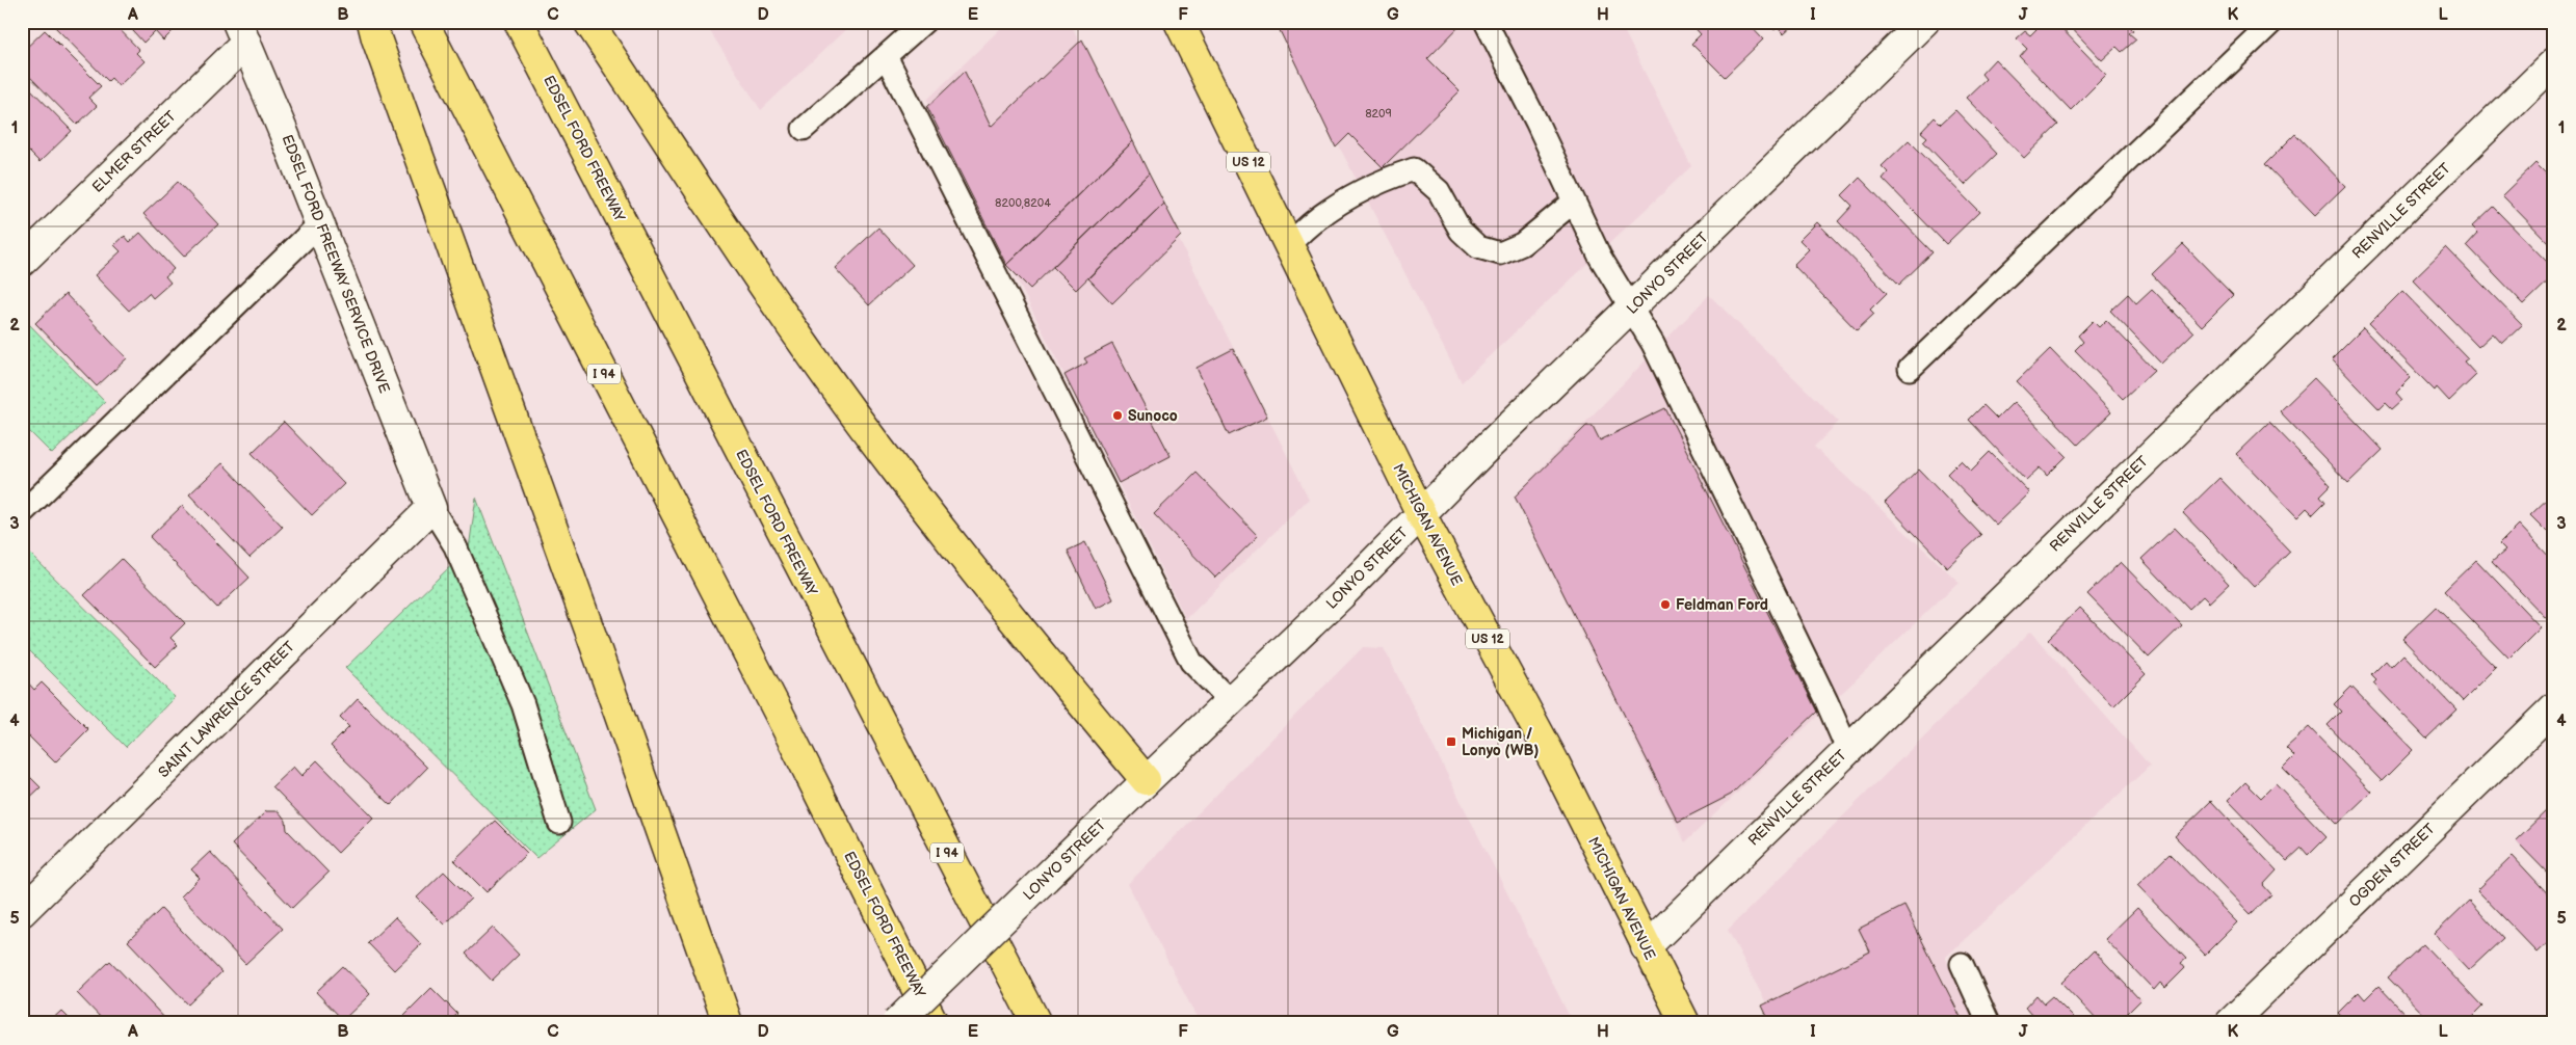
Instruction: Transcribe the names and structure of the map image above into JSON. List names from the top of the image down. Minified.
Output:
{"streets":{"main road":["EDSEL FORD FREEWAY","US 12","I 94","MICHIGAN AVENUE"],"street":["ELMER STREET","RENVILLE STREET","EDSEL FORD FREEWAY SERVICE DRIVE","LONYO STREET","SAINT LAWRENCE STREET","OGDEN STREET"]},"crossings":[["ELMER STREET","EDSEL FORD FREEWAY SERVICE DRIVE"],["RENVILLE STREET","MICHIGAN AVENUE"],["EDSEL FORD FREEWAY SERVICE DRIVE","SAINT LAWRENCE STREET"],["LONYO STREET","MICHIGAN AVENUE"]],"places":{"other":["Sunoco","Feldman Ford"],"transit":["Michigan / Lonyo (WB)"]},"house_numbers":["8209","8200,8204"],"grid":{"columns":["A","B","C","D","E","F","G","H","I","J","K","L"],"rows":["1","2","3","4","5"]}}
